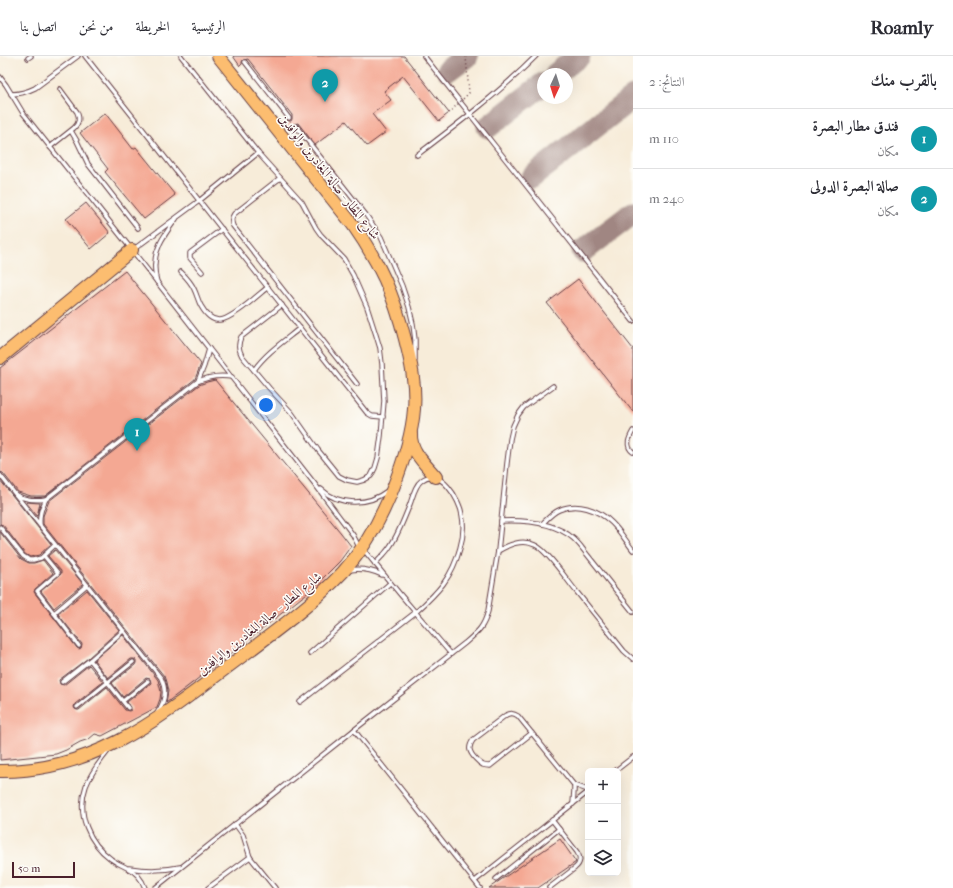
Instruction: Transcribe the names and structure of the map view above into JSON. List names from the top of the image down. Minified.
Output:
{"streets":{"highway":["شارع المطار - صالة المغادرين والوافدين"]},"scale_bar":"50 m","north":"bottom","page":{"header":"Roamly","nav":["الرئيسية","الخريطة","من نحن","اتصل بنا"],"heading":["بالقرب منك","النتائج: 2"],"pins":["2","1"],"list":[{"mark":"1","name":"فندق مطار البصرة","note":"مكان","value":"110 m"},{"mark":"2","name":"صالة البصرة الدولى","note":"مكان","value":"240 m"}],"map_buttons":["+","−"],"scale":"50 m"}}
